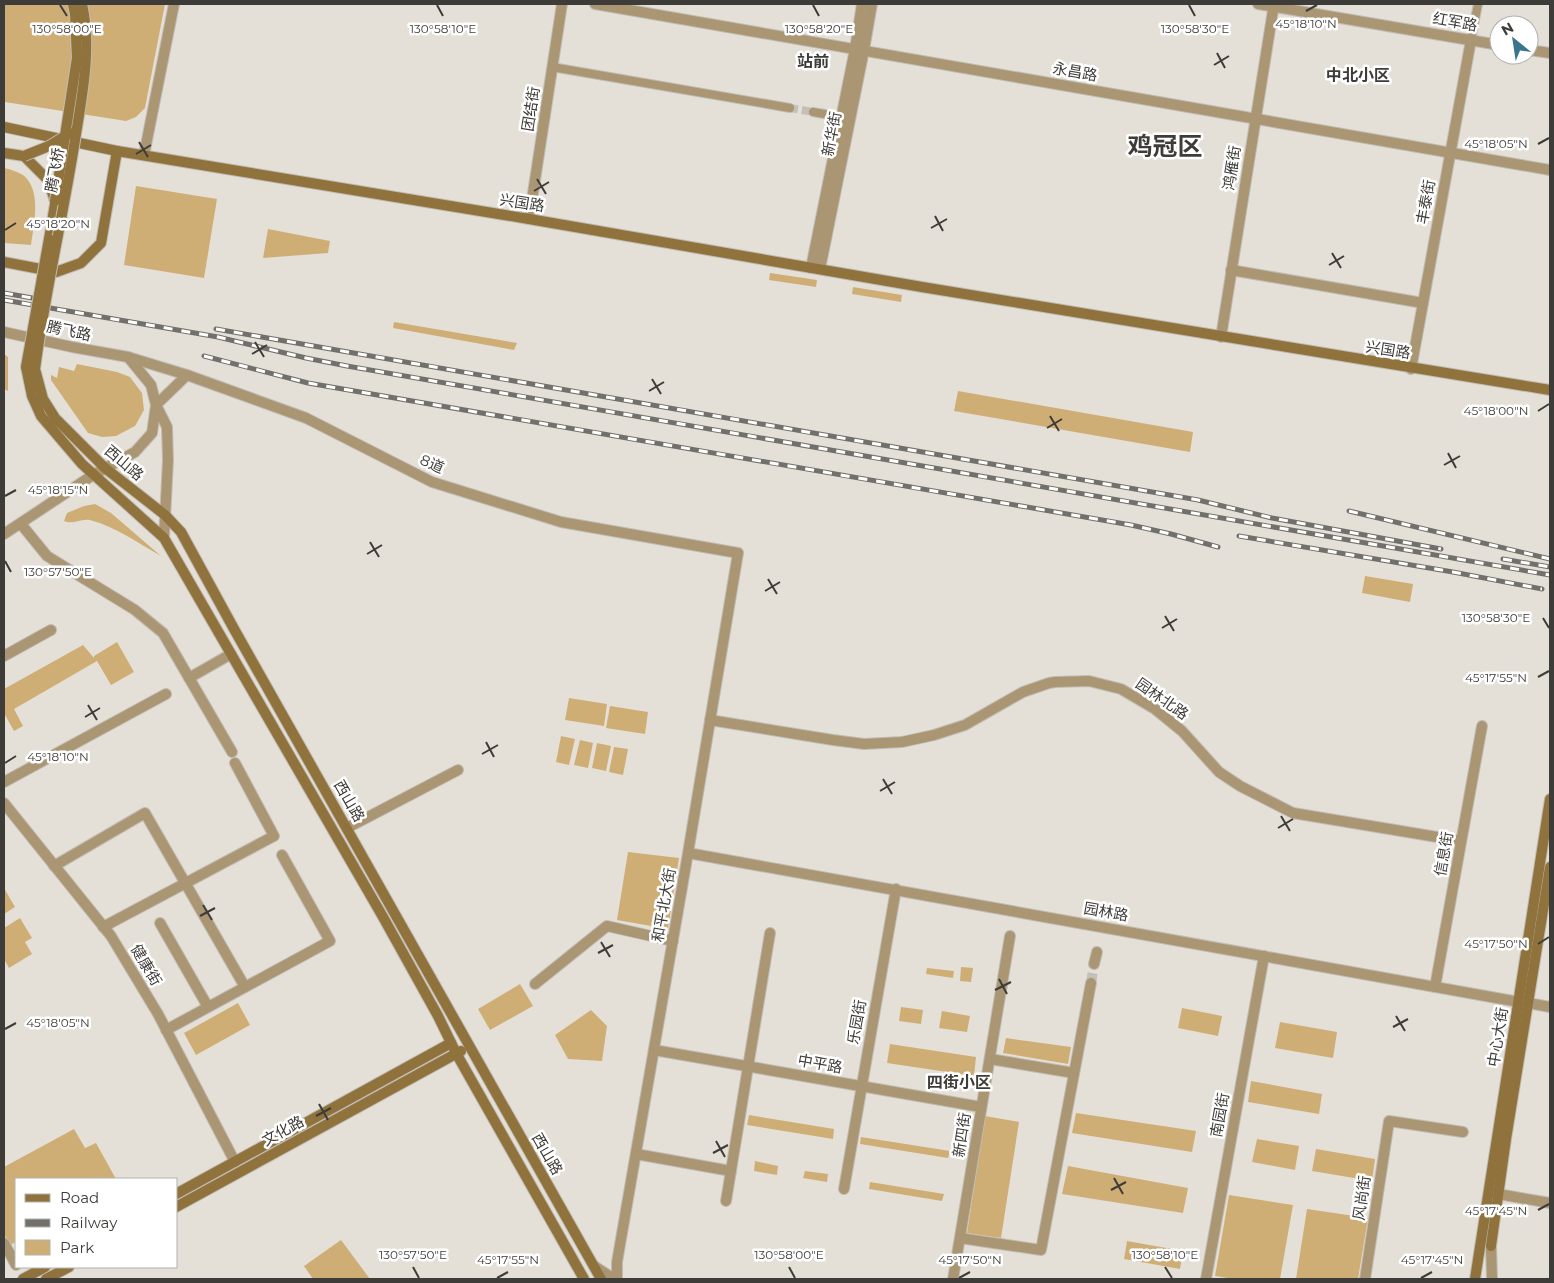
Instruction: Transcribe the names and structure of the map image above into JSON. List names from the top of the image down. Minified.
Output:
{"streets":{"main road":["腾飞桥","兴国路","西山路","中心大街","文化路"],"street":["红军路","永昌路","团结街","新华街","鸿雁街","丰泰街","腾飞路","8道","园林北路","信息街","和平北大街","园林路","健康街","乐园街","中平路","南园街","新四街","风尚街"]},"crossings":[["红军路","鸿雁街"],["红军路","丰泰街"],["永昌路","新华街"],["永昌路","鸿雁街"],["永昌路","丰泰街"],["团结街","兴国路"],["新华街","兴国路"],["鸿雁街","兴国路"],["腾飞桥","西山路"],["丰泰街","兴国路"],["腾飞路","8道"],["西山路","和平北大街"],["西山路","文化路"],["8道","和平北大街"],["园林北路","信息街"],["园林北路","和平北大街"],["信息街","园林路"],["和平北大街","园林路"],["和平北大街","中平路"],["园林路","乐园街"],["园林路","中心大街"],["园林路","南园街"],["健康街","文化路"],["乐园街","中平路"],["中平路","新四街"]],"districts":["站前","中北小区","鸡冠区","四街小区"],"legend":["Road","Railway","Park"],"north":"top left","coordinates":["45°18'10\"N","130°58'00\"E","130°58'10\"E","130°58'20\"E","130°58'30\"E","45°18'05\"N","45°18'20\"N","45°18'00\"N","45°18'15\"N","130°57'50\"E","45°17'55\"N","45°17'50\"N","45°17'45\"N"]}
